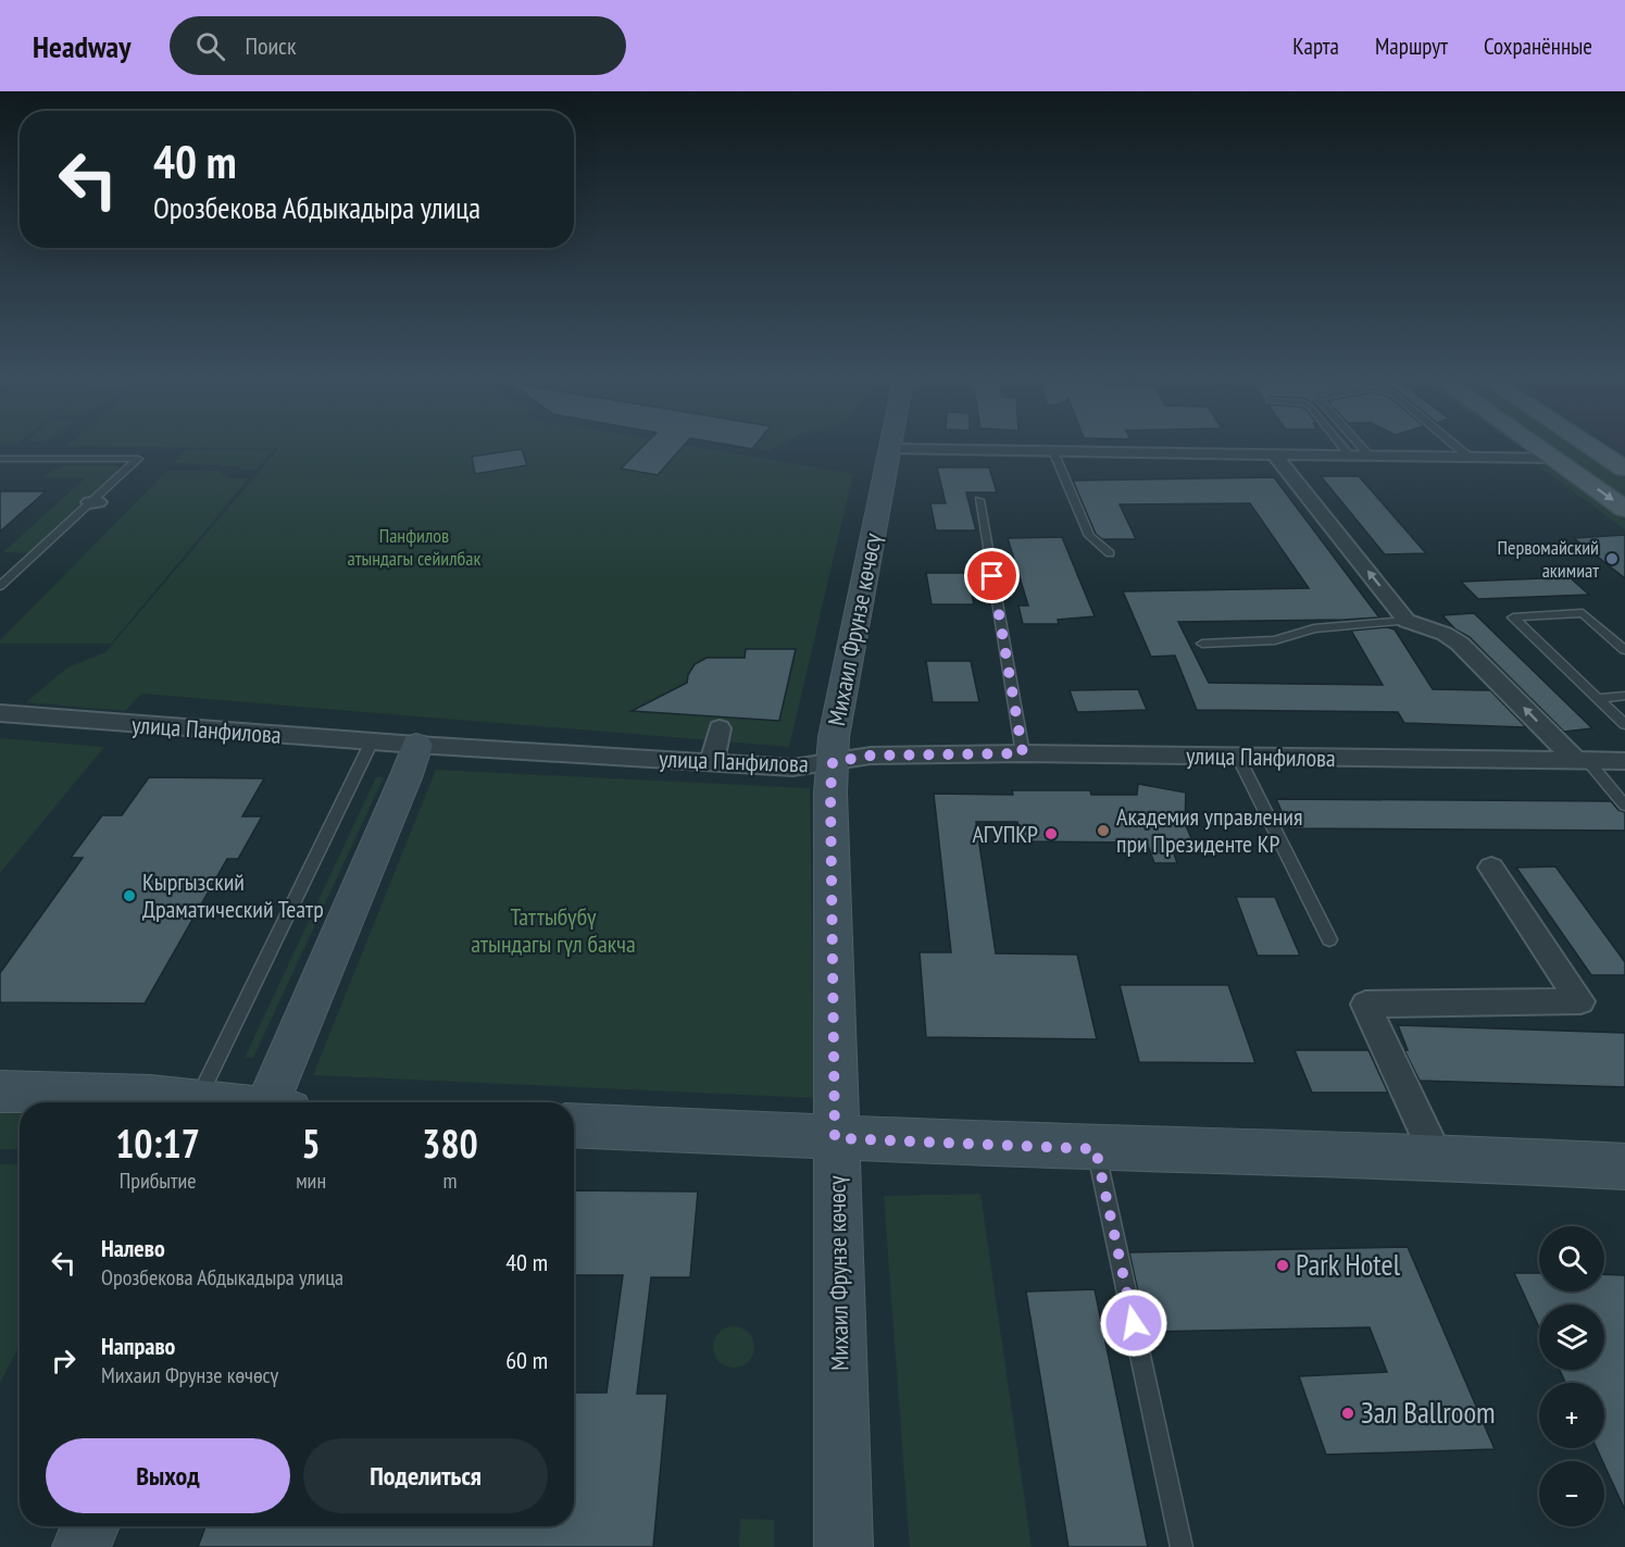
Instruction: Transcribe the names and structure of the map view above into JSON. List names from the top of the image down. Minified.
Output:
{"streets":{"main road":["Михаил Фрунзе көчөсү"],"street":["улица Панфилова"]},"crossings":[["Михаил Фрунзе көчөсү","улица Панфилова"]],"parks":["Панфилов атындагы сейилбак","Таттыбүбү атындагы гүл бакча"],"places":["Первомайский акимиат","Академия управления при Президенте КР","АГУПКР","Кыргызский Драматический Театр","Park Hotel","Зал Ballroom"],"page":{"header":"Headway","search":"Поиск","nav":["Карта","Маршрут","Сохранённые"],"turn":["40 m","Орозбекова Абдыкадыра улица"],"eta":["10:17","Прибытие","5","мин","380","m"],"list":[{"name":"Налево","note":"Орозбекова Абдыкадыра улица","value":"40 m"},{"name":"Направо","note":"Михаил Фрунзе көчөсү","value":"60 m"}],"map_buttons":["+","−"],"buttons":["Выход","Поделиться"]}}
